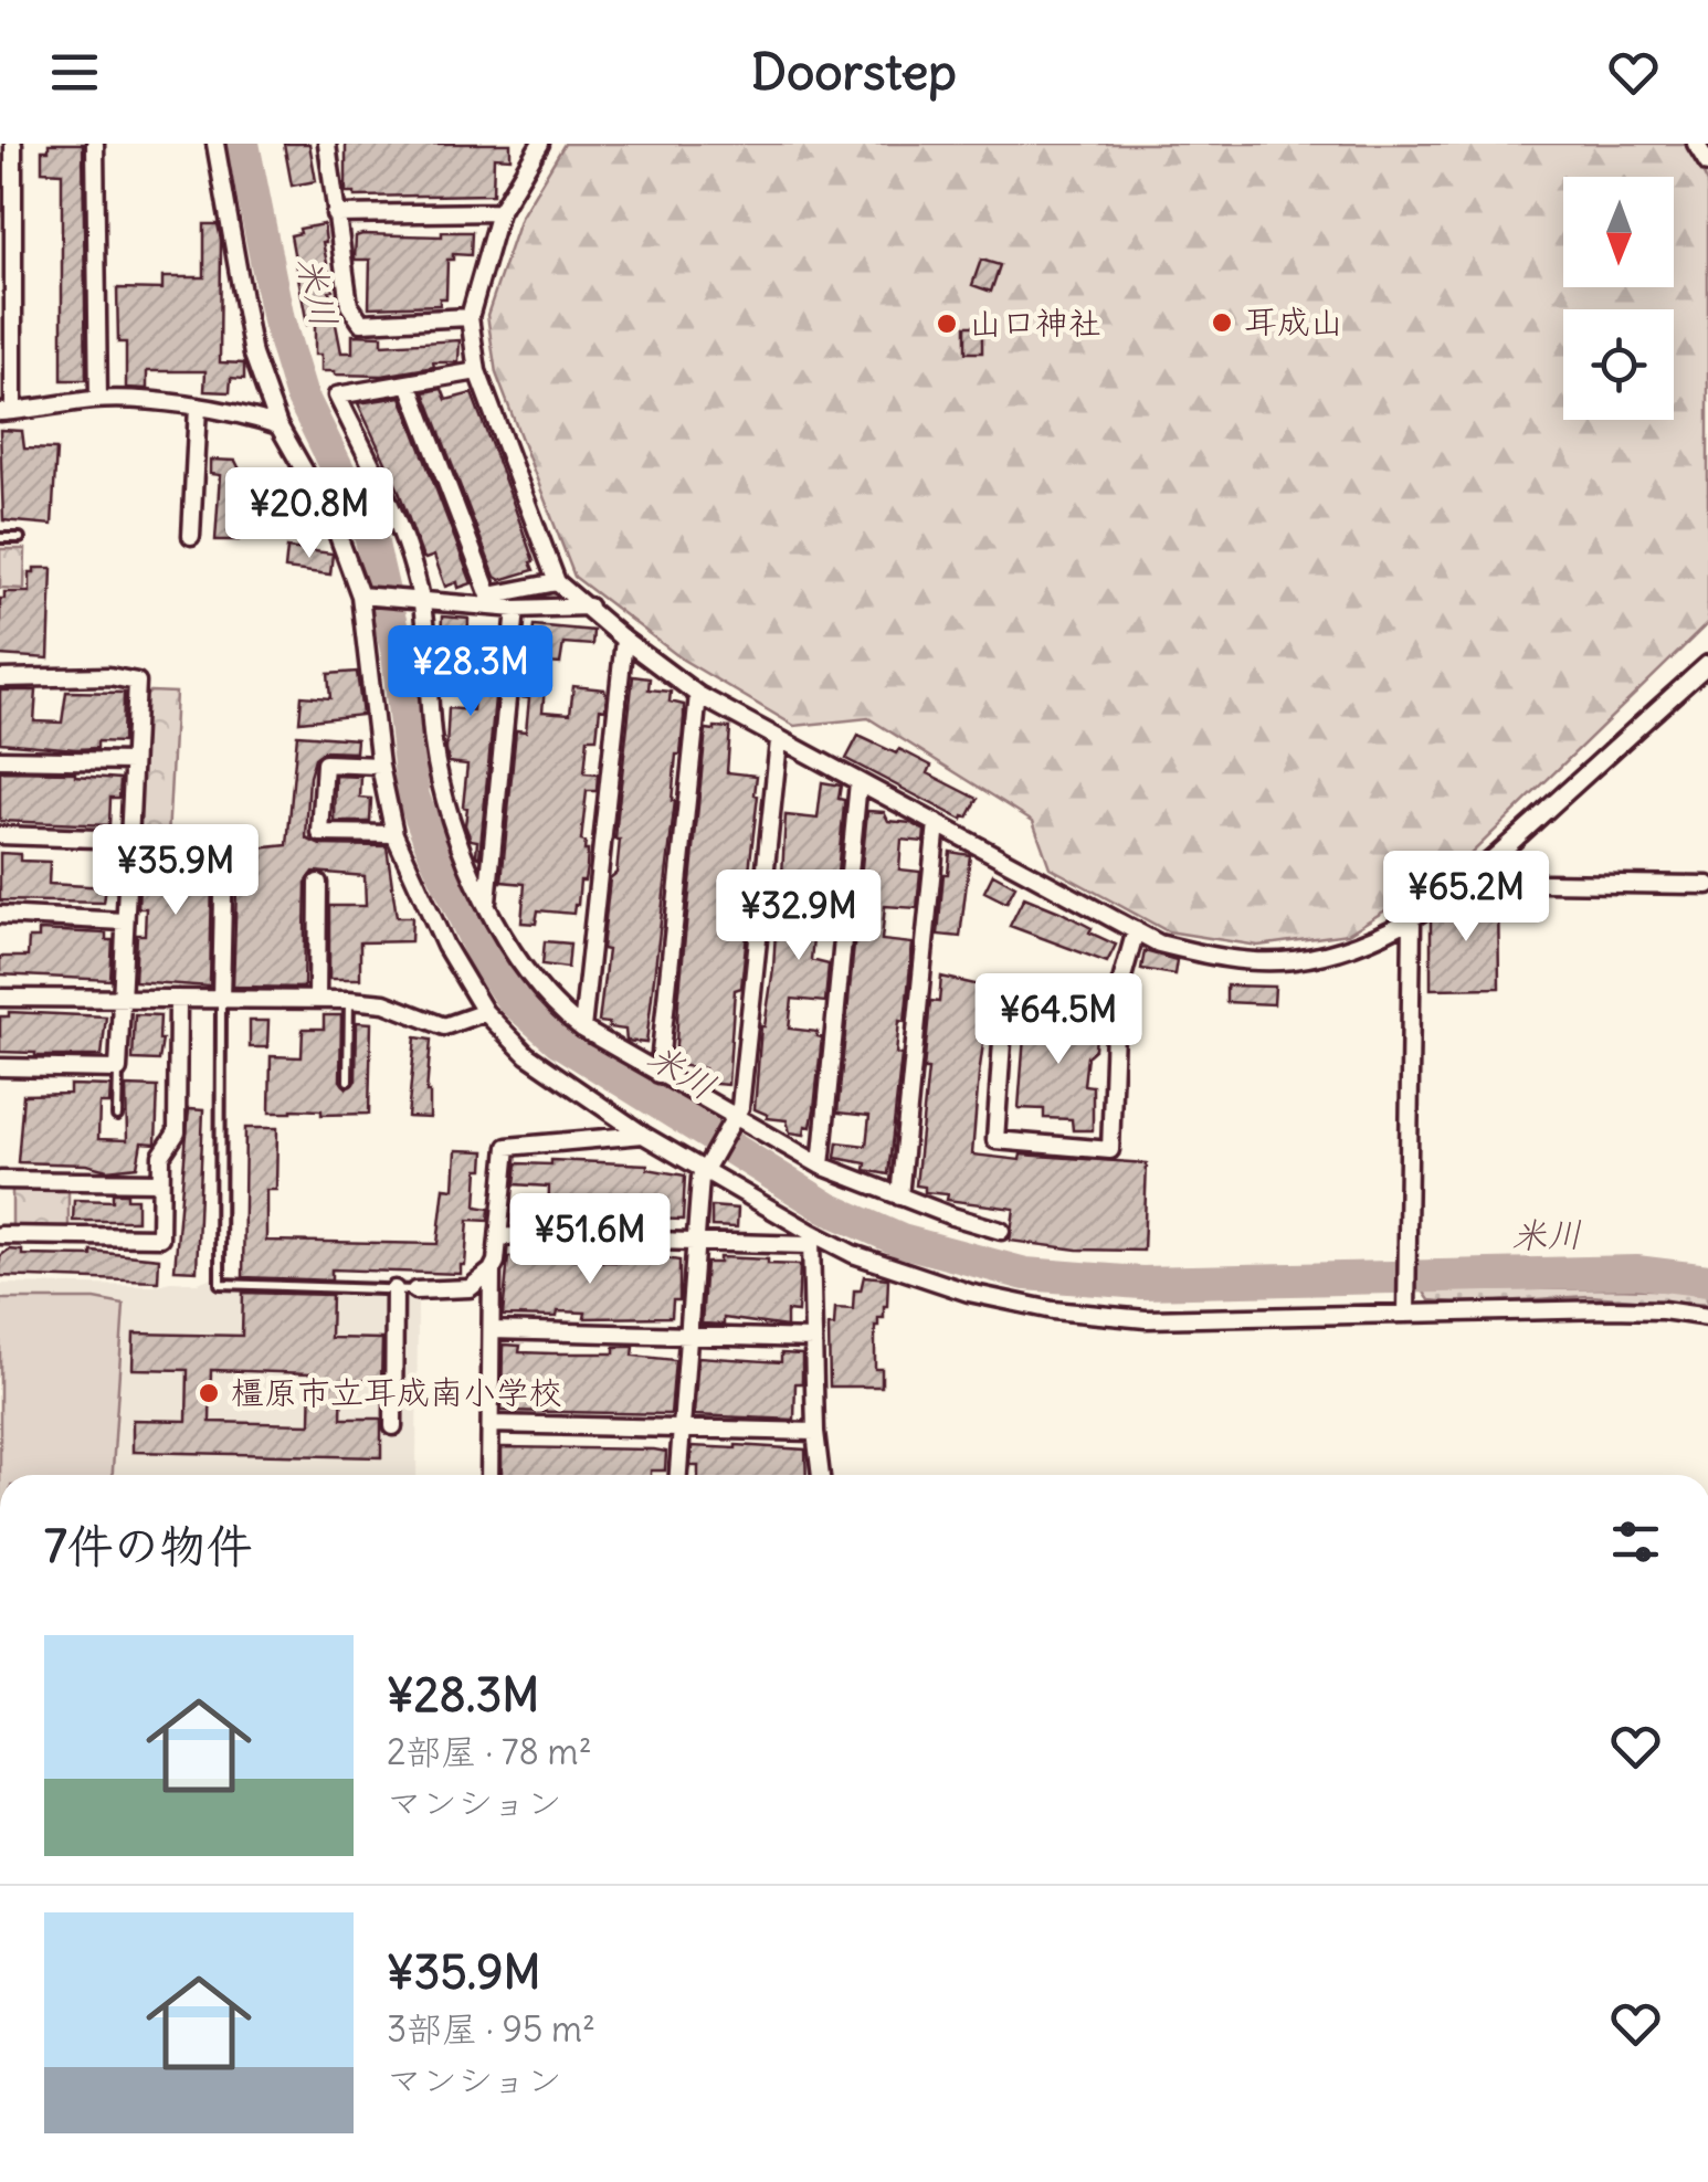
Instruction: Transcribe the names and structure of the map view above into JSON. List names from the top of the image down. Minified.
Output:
{"water":["米川"],"places":["耳成山","山口神社","橿原市立耳成南小学校"],"north":"bottom","page":{"header":"Doorstep","price":["¥20.8M","¥28.3M","¥35.9M","¥65.2M","¥32.9M","¥64.5M","¥51.6M"],"heading":"7件の物件","list":[{"name":"¥28.3M","note":"2部屋 · 78 m² · マンション"},{"name":"¥35.9M","note":"3部屋 · 95 m² · マンション"}]}}
